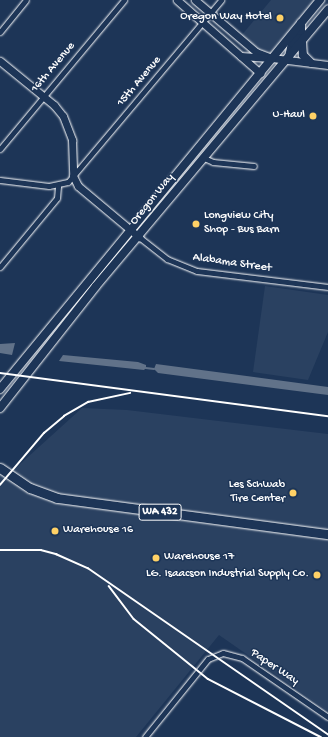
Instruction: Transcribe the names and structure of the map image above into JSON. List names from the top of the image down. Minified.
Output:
{"streets":{"highway":["WA 432"],"main road":["Oregon Way"],"street":["16th Avenue","15th Avenue","Alabama Street","Paper Way"]},"crossings":[["15th Avenue","Alabama Street"],["Oregon Way","Alabama Street"]],"places":["Oregon Way Hotel","U-Haul","Longview City Shop - Bus Barn","Les Schwab Tire Center","Warehouse 16","Warehouse 17","LG. Isaacson Industrial Supply Co."]}
